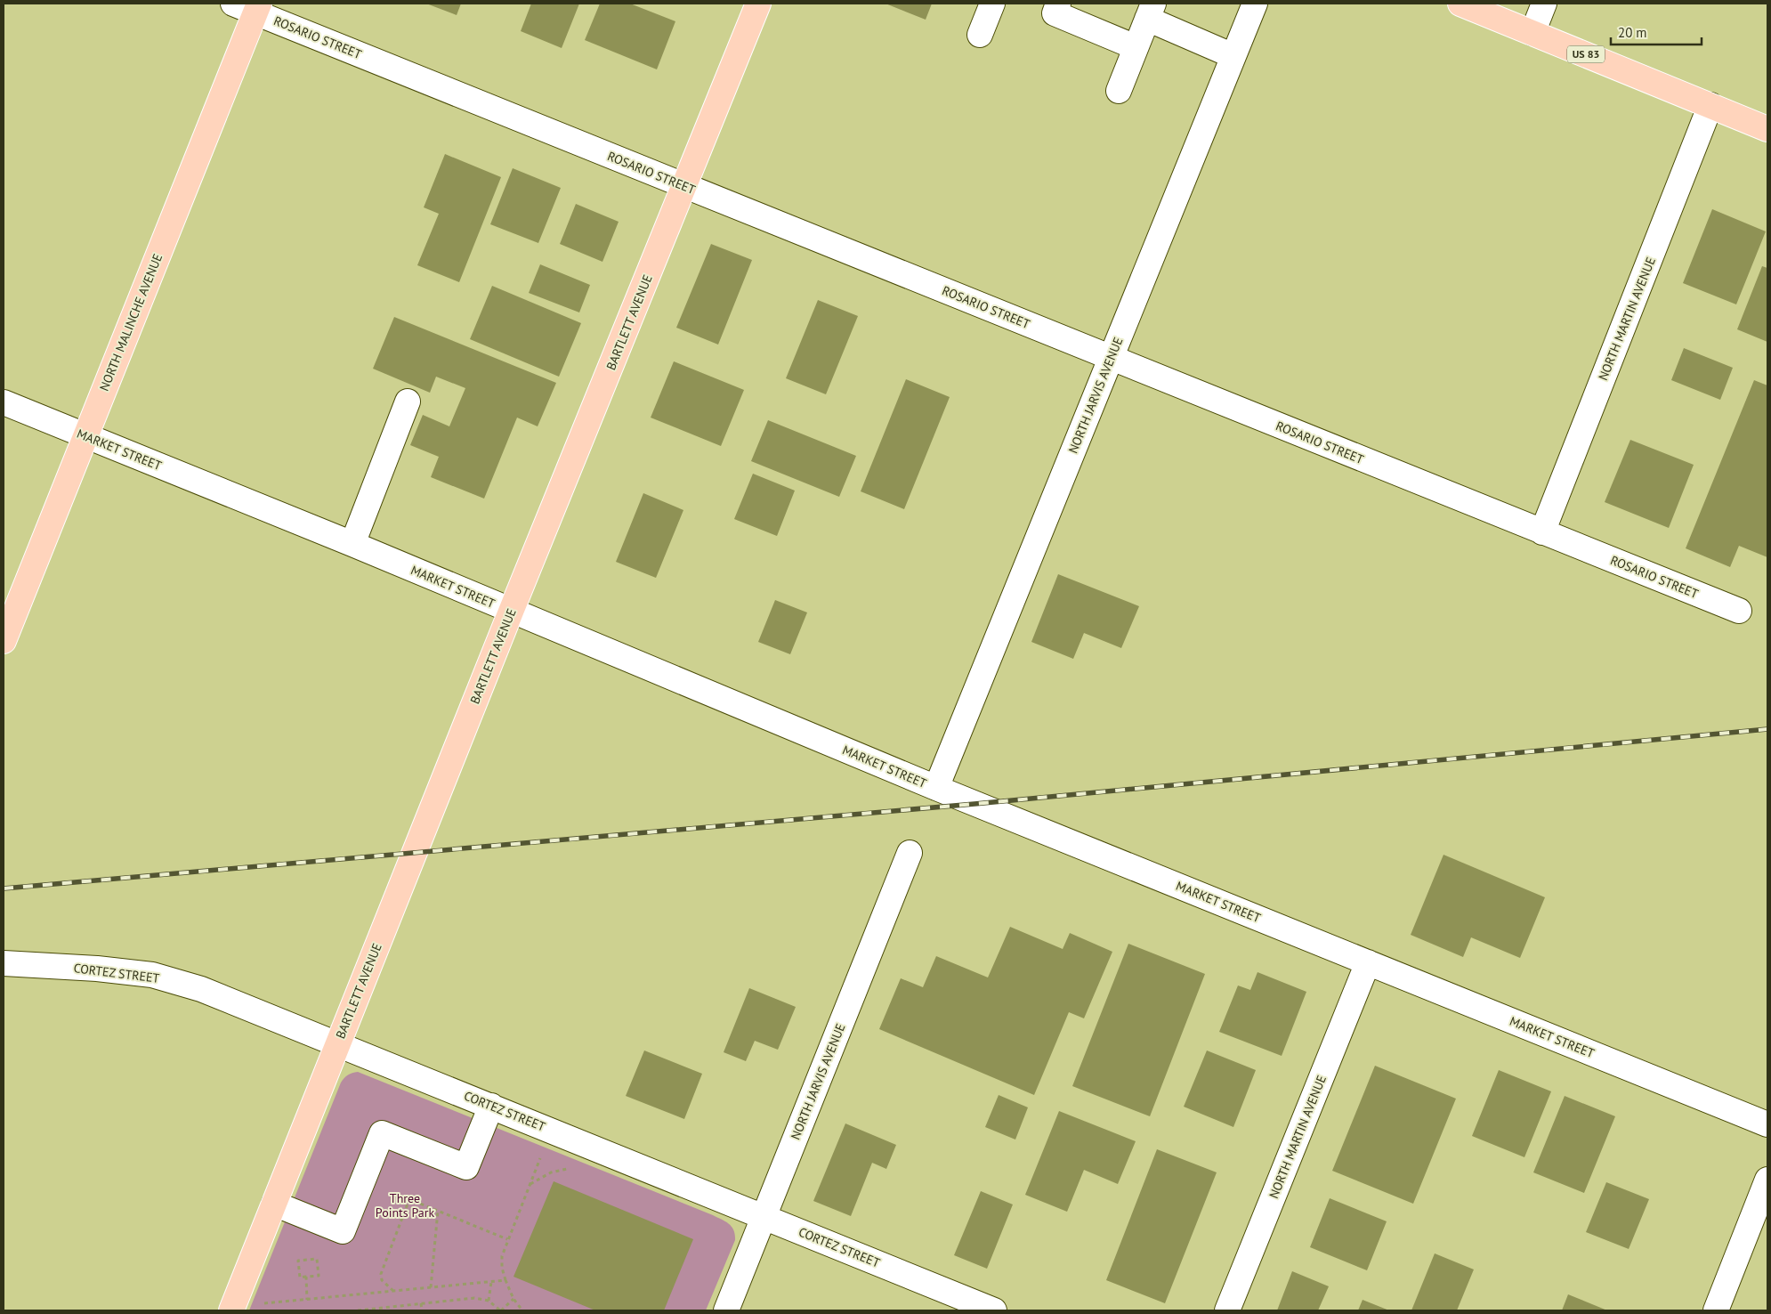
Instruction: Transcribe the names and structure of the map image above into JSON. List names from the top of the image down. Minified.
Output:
{"streets":{"main road":["US 83","NORTH MALINCHE AVENUE","BARTLETT AVENUE"],"street":["ROSARIO STREET","NORTH MARTIN AVENUE","NORTH JARVIS AVENUE","MARKET STREET","CORTEZ STREET"]},"crossings":[["ROSARIO STREET","NORTH MARTIN AVENUE"],["ROSARIO STREET","NORTH MALINCHE AVENUE"],["ROSARIO STREET","BARTLETT AVENUE"],["ROSARIO STREET","NORTH JARVIS AVENUE"],["US 83","NORTH MARTIN AVENUE"],["NORTH MARTIN AVENUE","MARKET STREET"],["NORTH MALINCHE AVENUE","MARKET STREET"],["BARTLETT AVENUE","MARKET STREET"],["BARTLETT AVENUE","CORTEZ STREET"],["NORTH JARVIS AVENUE","MARKET STREET"],["NORTH JARVIS AVENUE","CORTEZ STREET"]],"parks":["Three Points Park"],"scale_bar":"20 m"}
